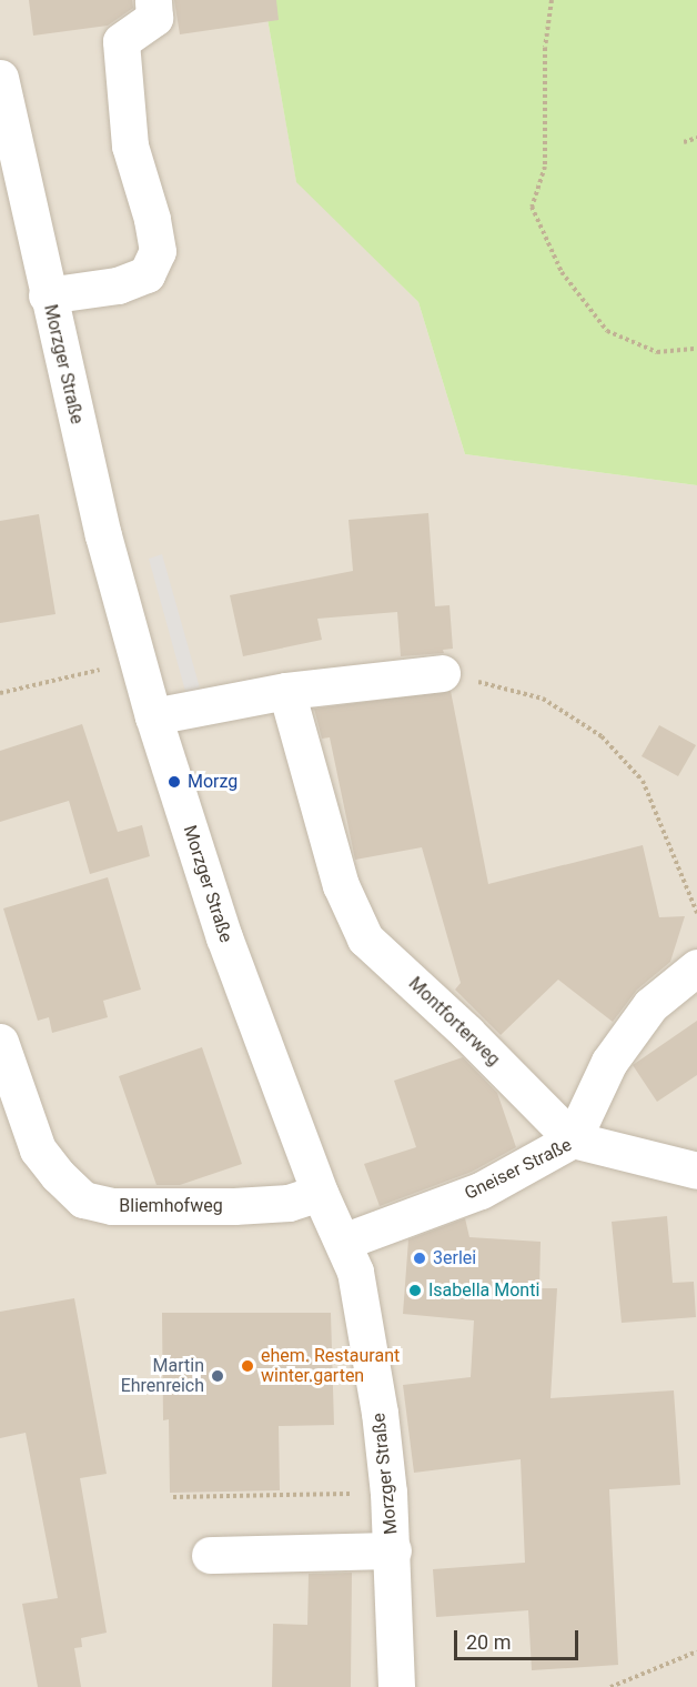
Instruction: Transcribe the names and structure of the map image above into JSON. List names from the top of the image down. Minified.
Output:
{"streets":{"street":["Morzger Straße","Montforterweg","Gneiser Straße","Bliemhofweg"]},"crossings":[["Morzger Straße","Gneiser Straße"],["Morzger Straße","Bliemhofweg"],["Montforterweg","Gneiser Straße"]],"places":["Morzg","3erlei","Isabella Monti","ehem. Restaurant winter.garten","Martin Ehrenreich"],"scale_bar":"20 m"}
